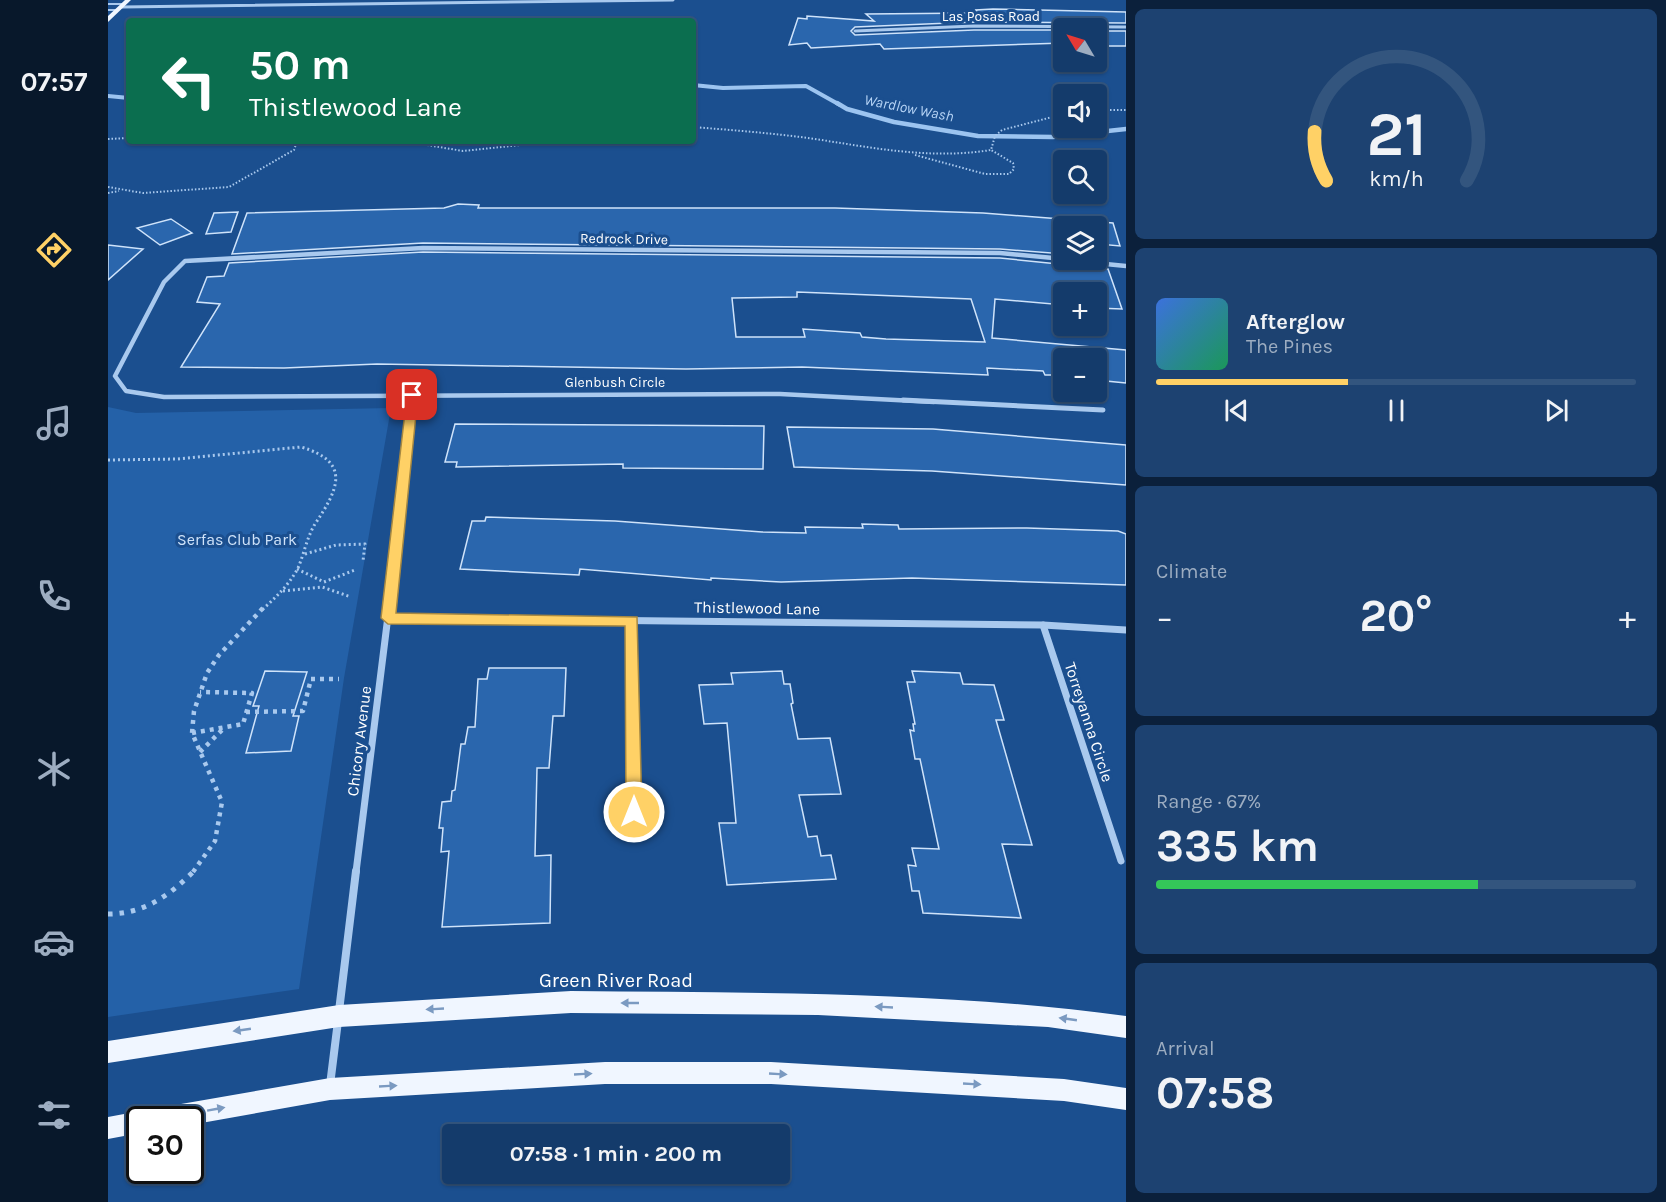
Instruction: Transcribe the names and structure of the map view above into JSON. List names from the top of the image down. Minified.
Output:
{"streets":{"main road":["Green River Road"],"street":["Las Posas Road","Redrock Drive","Glenbush Circle","Thistlewood Lane","Torreyanna Circle","Chicory Avenue"]},"crossings":[["Redrock Drive","Glenbush Circle"],["Glenbush Circle","Chicory Avenue"],["Thistlewood Lane","Torreyanna Circle"],["Thistlewood Lane","Chicory Avenue"],["Chicory Avenue","Green River Road"]],"water":["Wardlow Wash"],"parks":["Serfas Club Park"],"north":"top left","page":{"tabs":"07:57","map_buttons":["+","−"],"turn":["50 m","Thistlewood Lane"],"song":["Afterglow","The Pines"],"tile":["Climate",["Range · 67%","335 km"],["Arrival","07:58"]],"heat":["−","20°","+"],"limit":"30","trip":"07:58 · 1 min · 200 m","gauge":["21","km/h"]}}
